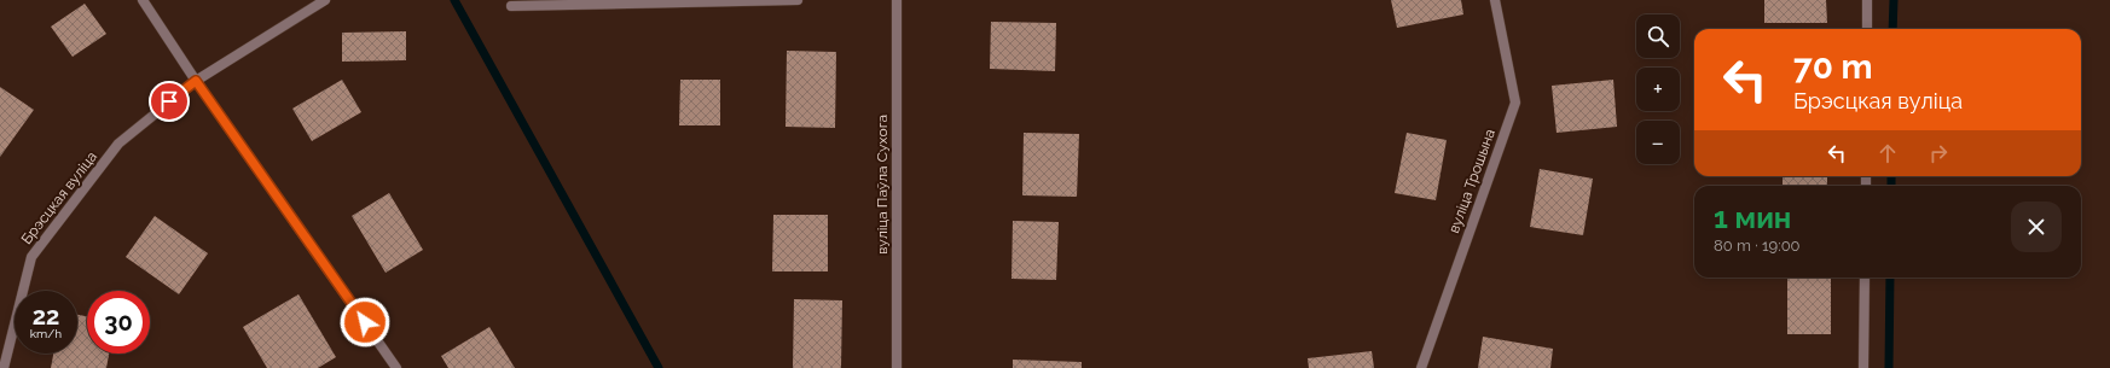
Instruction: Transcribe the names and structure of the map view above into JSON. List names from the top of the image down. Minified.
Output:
{"streets":{"street":["вуліца Трошына","вуліца Паўла Сухога","Брэсцкая вуліца"]},"page":{"map_buttons":["+","−"],"turn":["70 m","Брэсцкая вуліца"],"heading":["1 мин","80 m · 19:00"],"speed":"22 km/h","limit":"30"}}
